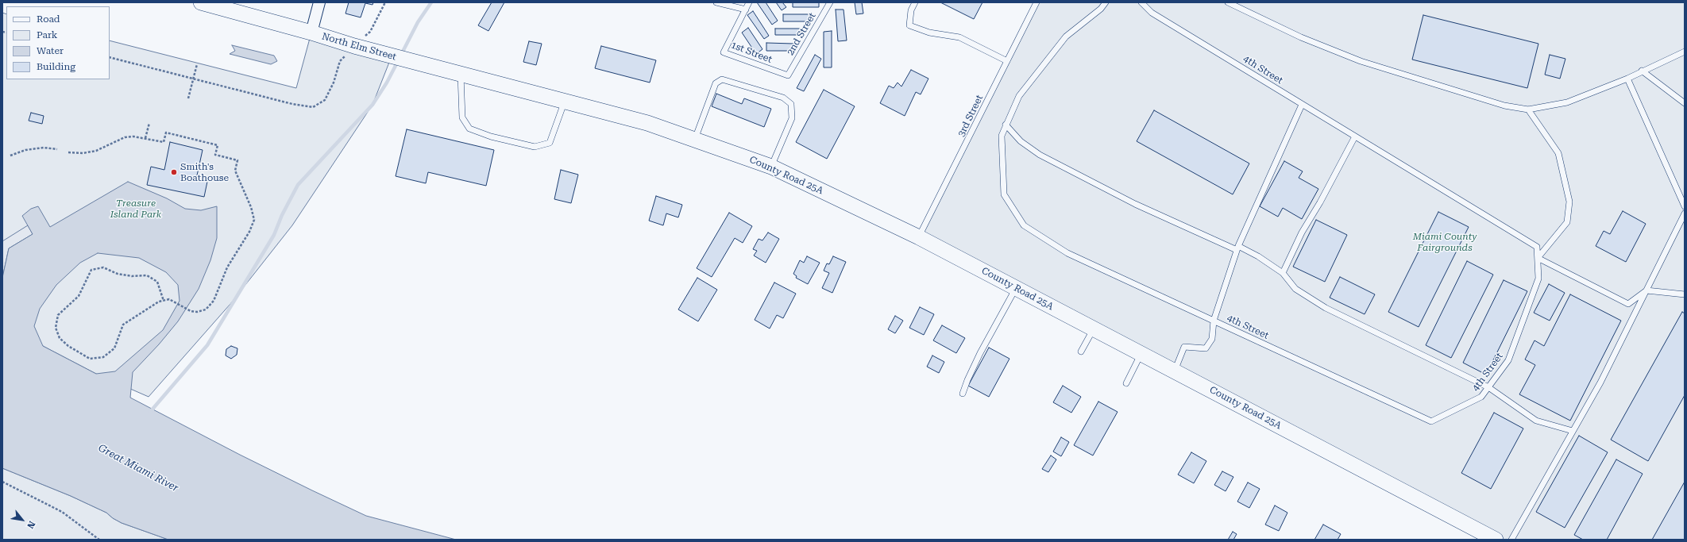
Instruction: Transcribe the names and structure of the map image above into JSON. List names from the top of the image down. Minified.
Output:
{"streets":{"main road":["North Elm Street","County Road 25A"],"lane":["2nd Street","1st Street","4th Street","3rd Street"]},"crossings":[["2nd Street","1st Street"],["North Elm Street","County Road 25A"],["3rd Street","County Road 25A"]],"water":["Great Miami River"],"parks":["Treasure Island Park","Miami County Fairgrounds"],"places":["Smith's Boathouse"],"legend":["Road","Park","Water","Building"],"north":"bottom right"}
